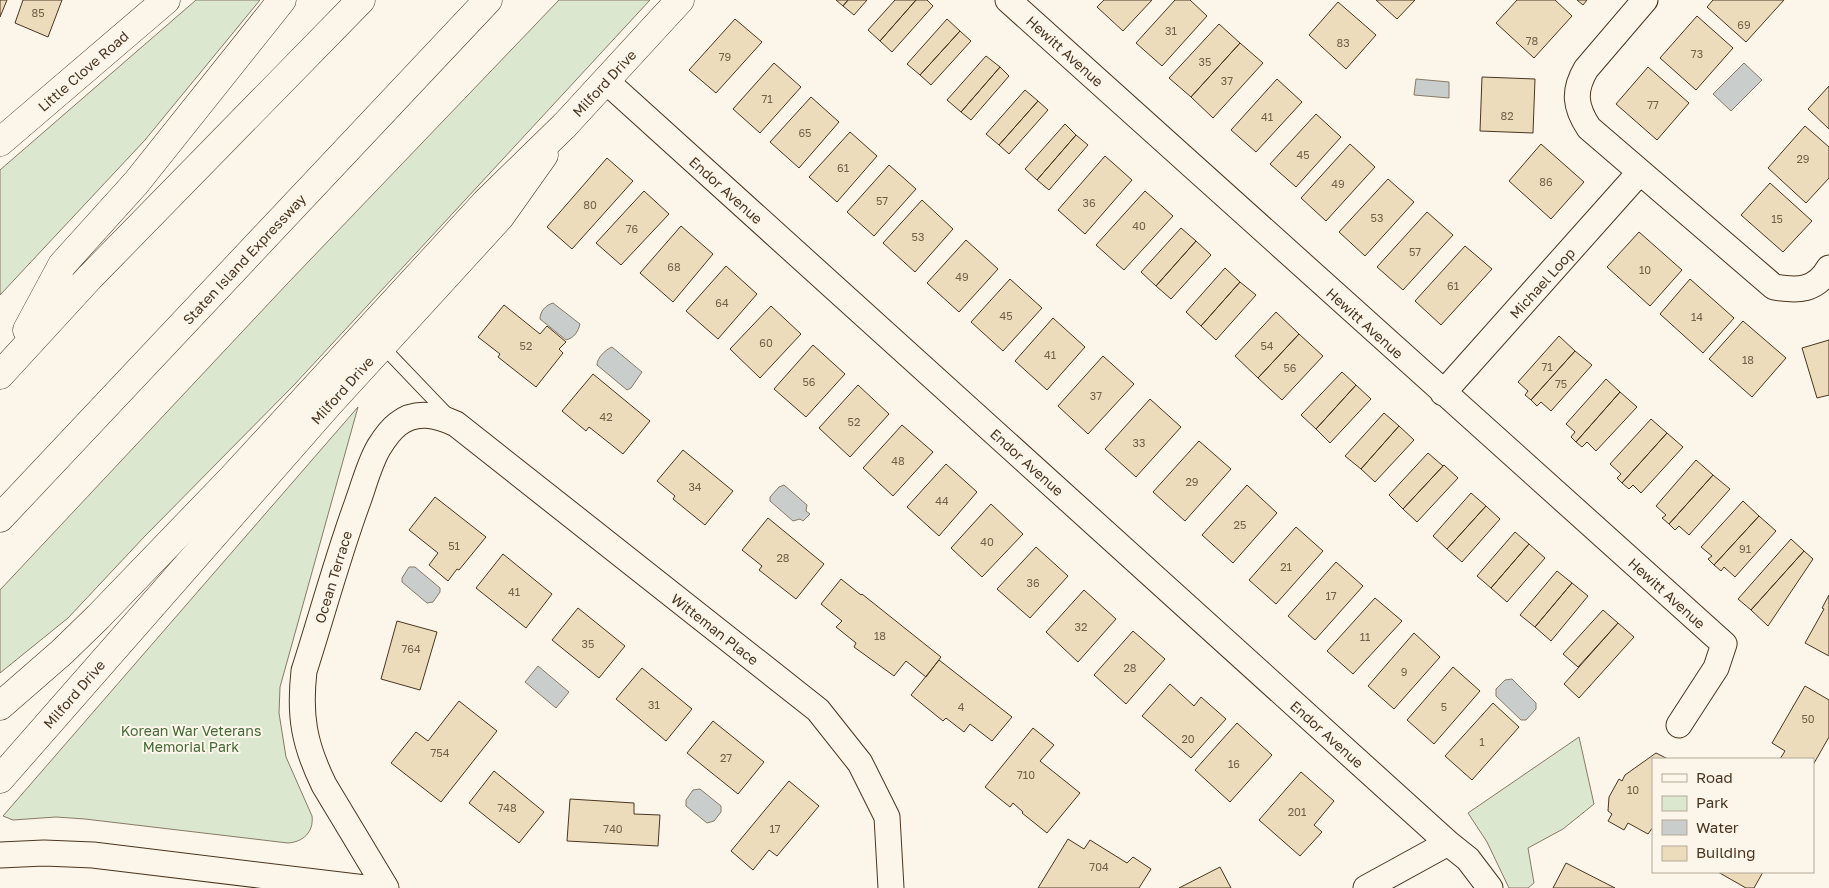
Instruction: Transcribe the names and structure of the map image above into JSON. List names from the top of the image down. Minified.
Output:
{"streets":{"main road":["Little Clove Road","Milford Drive","Staten Island Expressway"],"street":["Hewitt Avenue","Endor Avenue","Michael Loop","Ocean Terrace","Witteman Place"]},"crossings":[["Hewitt Avenue","Michael Loop"],["Milford Drive","Endor Avenue"],["Ocean Terrace","Witteman Place"]],"parks":["Korean War Veterans Memorial Park"],"house_numbers":["85","69","31","78","83","73","79","35","37","71","77","82","41","65","45","29","61","86","49","57","36","80","53","15","40","76","53","57","68","10","49","61","64","45","14","60","52","54","41","18","71","56","56","75","37","42","52","33","48","29","34","44","25","40","51","91","28","21","36","41","17","32","18","11","35","764","28","9","31","4","5","50","20","1","754","27","16","710","10","748","201","740","17","704"],"legend":["Road","Park","Water","Building"]}
